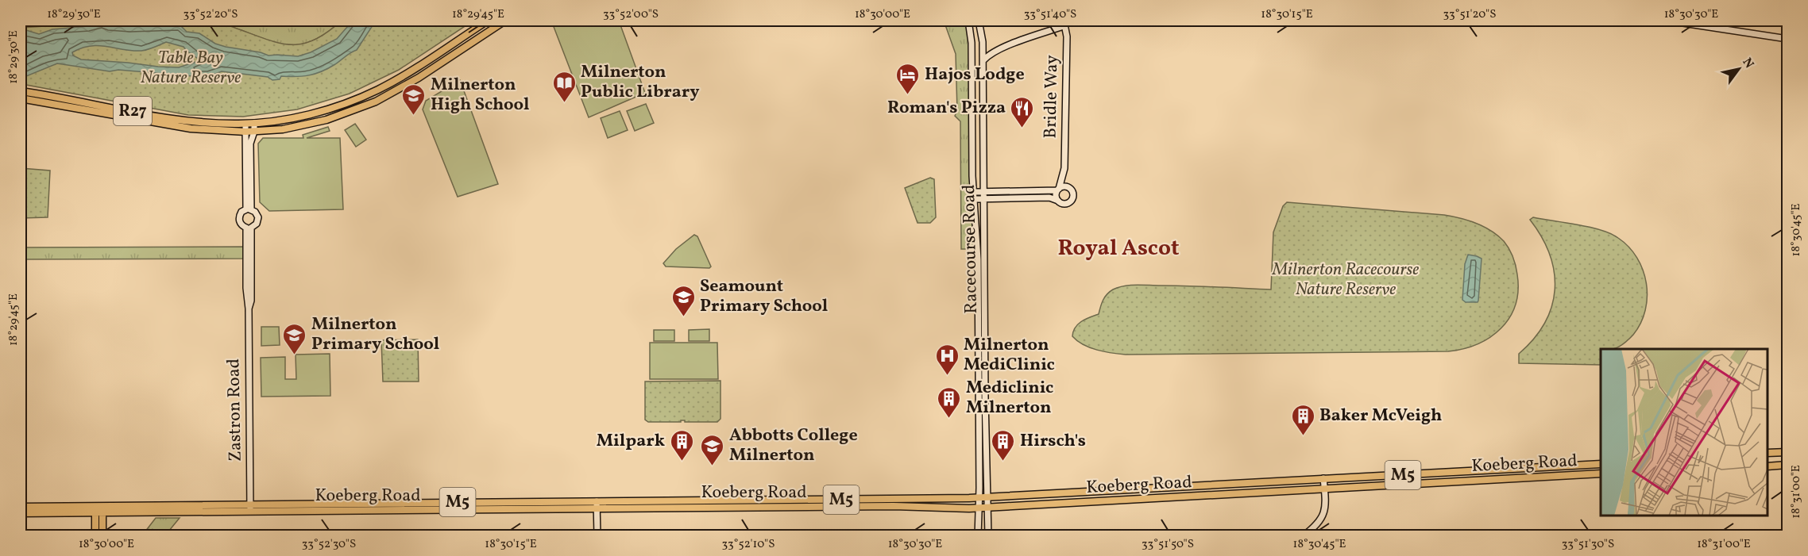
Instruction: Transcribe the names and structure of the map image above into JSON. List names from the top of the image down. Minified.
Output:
{"streets":{"main road":["R27","Koeberg Road","M5"],"street":["Bridle Way","Racecourse Road","Zastron Road"]},"crossings":[["Racecourse Road","Koeberg Road"],["Zastron Road","Koeberg Road"]],"districts":["Royal Ascot"],"parks":["Table Bay Nature Reserve","Milnerton Racecourse Nature Reserve"],"places":{"hotel":["Hajos Lodge"],"library":["Milnerton Public Library"],"school or university":["Milnerton High School","Seamount Primary School","Milnerton Primary School","Abbotts College Milnerton"],"restaurant":["Roman's Pizza"],"hospital":["Milnerton MediClinic"],"building":["Mediclinic Milnerton","Baker McVeigh","Milpark","Hirsch's"]},"north":"top right","coordinates":["18°29'30\"E","33°52'20\"S","18°29'45\"E","33°52'00\"S","18°30'00\"E","33°51'40\"S","18°30'15\"E","33°51'20\"S","18°30'30\"E","18°30'45\"E","18°31'00\"E","33°52'30\"S","33°52'10\"S","33°51'50\"S","33°51'30\"S"]}
